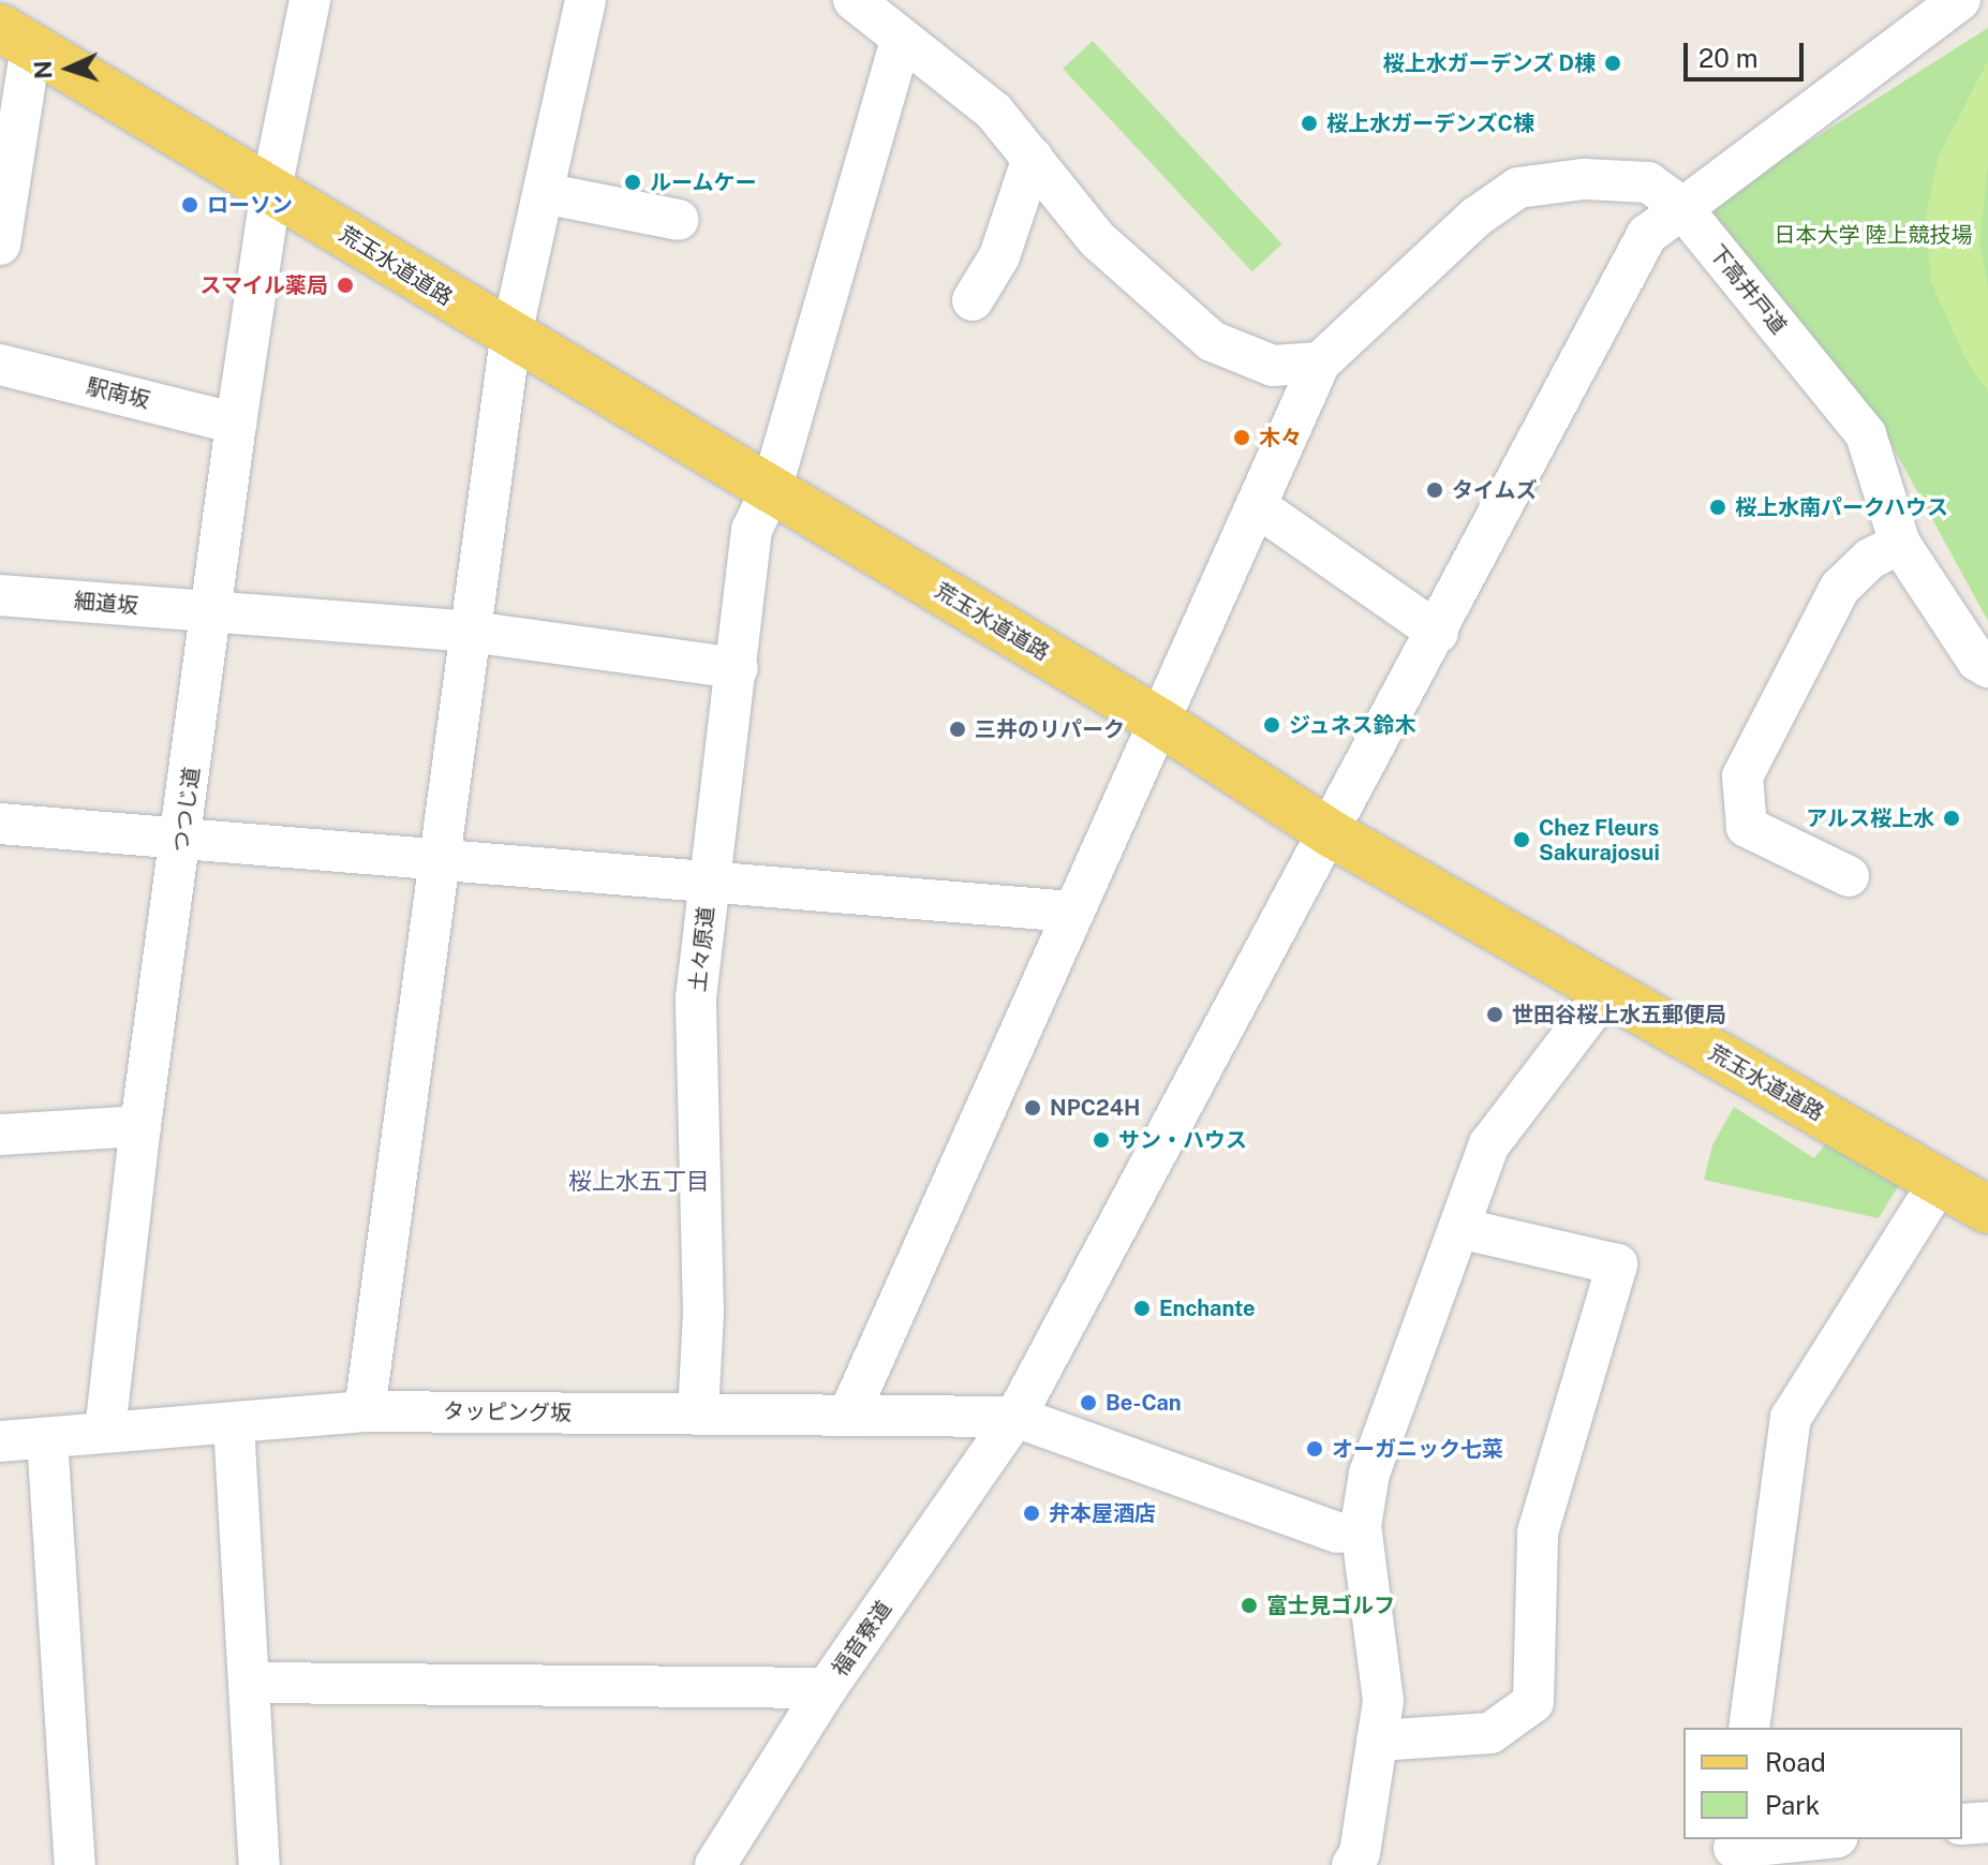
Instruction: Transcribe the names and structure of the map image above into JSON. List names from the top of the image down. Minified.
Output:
{"streets":{"main road":["荒玉水道道路"],"street":["下高井戸道","駅南坂","細道坂","つつじ道","土々原道","タッピング坂","福音寮道"]},"crossings":[["荒玉水道道路","つつじ道"],["荒玉水道道路","土々原道"],["荒玉水道道路","福音寮道"],["下高井戸道","福音寮道"],["駅南坂","つつじ道"],["細道坂","つつじ道"],["細道坂","土々原道"],["つつじ道","タッピング坂"],["土々原道","タッピング坂"],["タッピング坂","福音寮道"]],"districts":["桜上水五丁目"],"parks":["日本大学 陸上競技場"],"places":["桜上水ガーデンズ D棟","桜上水ガーデンズC棟","ルームケー","ローソン","スマイル薬局","木々","タイムズ","桜上水南パークハウス","ジュネス鈴木","三井のリパーク","アルス桜上水","Chez Fleurs Sakurajosui","世田谷桜上水五郵便局","NPC24H","サン・ハウス","Enchante","Be-Can","オーガニック七菜","弁本屋酒店","富士見ゴルフ"],"legend":["Road","Park"],"scale_bar":"20 m","north":"left"}
